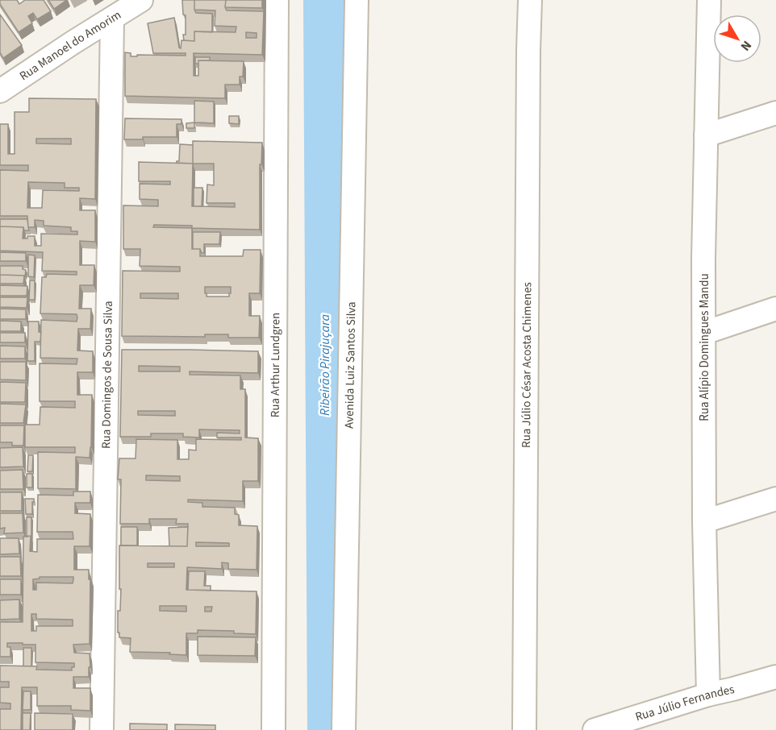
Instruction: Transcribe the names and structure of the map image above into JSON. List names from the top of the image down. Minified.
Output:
{"streets":{"street":["Rua Manoel do Amorim","Rua Alípio Domingues Mandu","Rua Arthur Lundgren","Avenida Luiz Santos Silva","Rua Júlio César Acosta Chimenes","Rua Domingos de Sousa Silva","Rua Júlio Fernandes"]},"crossings":[["Rua Manoel do Amorim","Rua Domingos de Sousa Silva"],["Rua Alípio Domingues Mandu","Rua Júlio Fernandes"]],"water":["Ribeirão Pirajuçara"],"north":"bottom right"}
